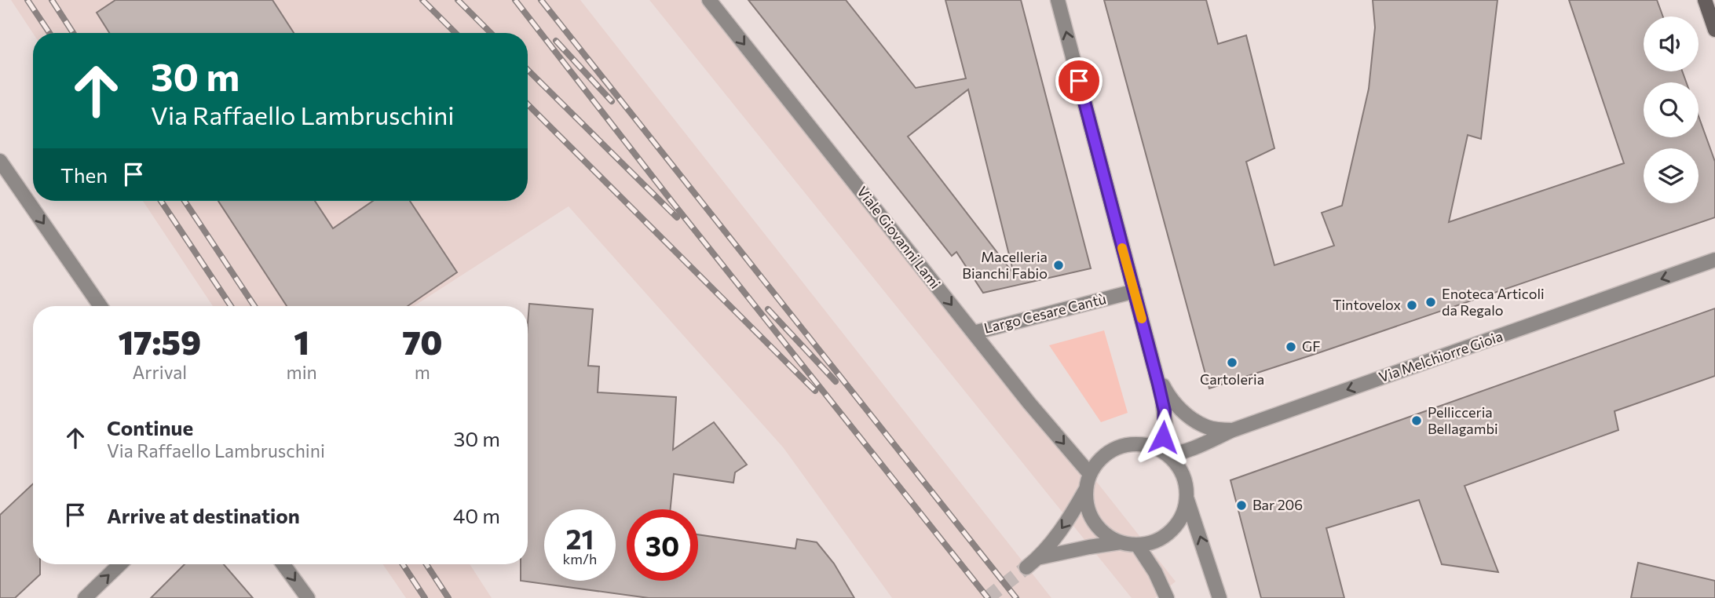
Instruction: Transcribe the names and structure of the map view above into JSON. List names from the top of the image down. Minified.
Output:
{"streets":{"street":["Viale Giovanni Lami","Largo Cesare Cantù","Via Melchiorre Gioia"]},"crossings":[["Viale Giovanni Lami","Largo Cesare Cantù"],["Viale Giovanni Lami","Via Melchiorre Gioia"]],"one_way":["Viale Giovanni Lami","Via Melchiorre Gioia"],"places":["Macelleria Bianchi Fabio","Enoteca Articoli da Regalo","Tintovelox","GF","Cartoleria","Pellicceria Bellagambi","Bar 206"],"page":{"turn":["30 m","Via Raffaello Lambruschini"],"then":"Then","eta":["17:59","Arrival","1","min","70","m"],"list":[{"name":"Continue","note":"Via Raffaello Lambruschini","value":"30 m"},{"name":"Arrive at destination","value":"40 m"}],"speed":"21 km/h","limit":"30"}}
